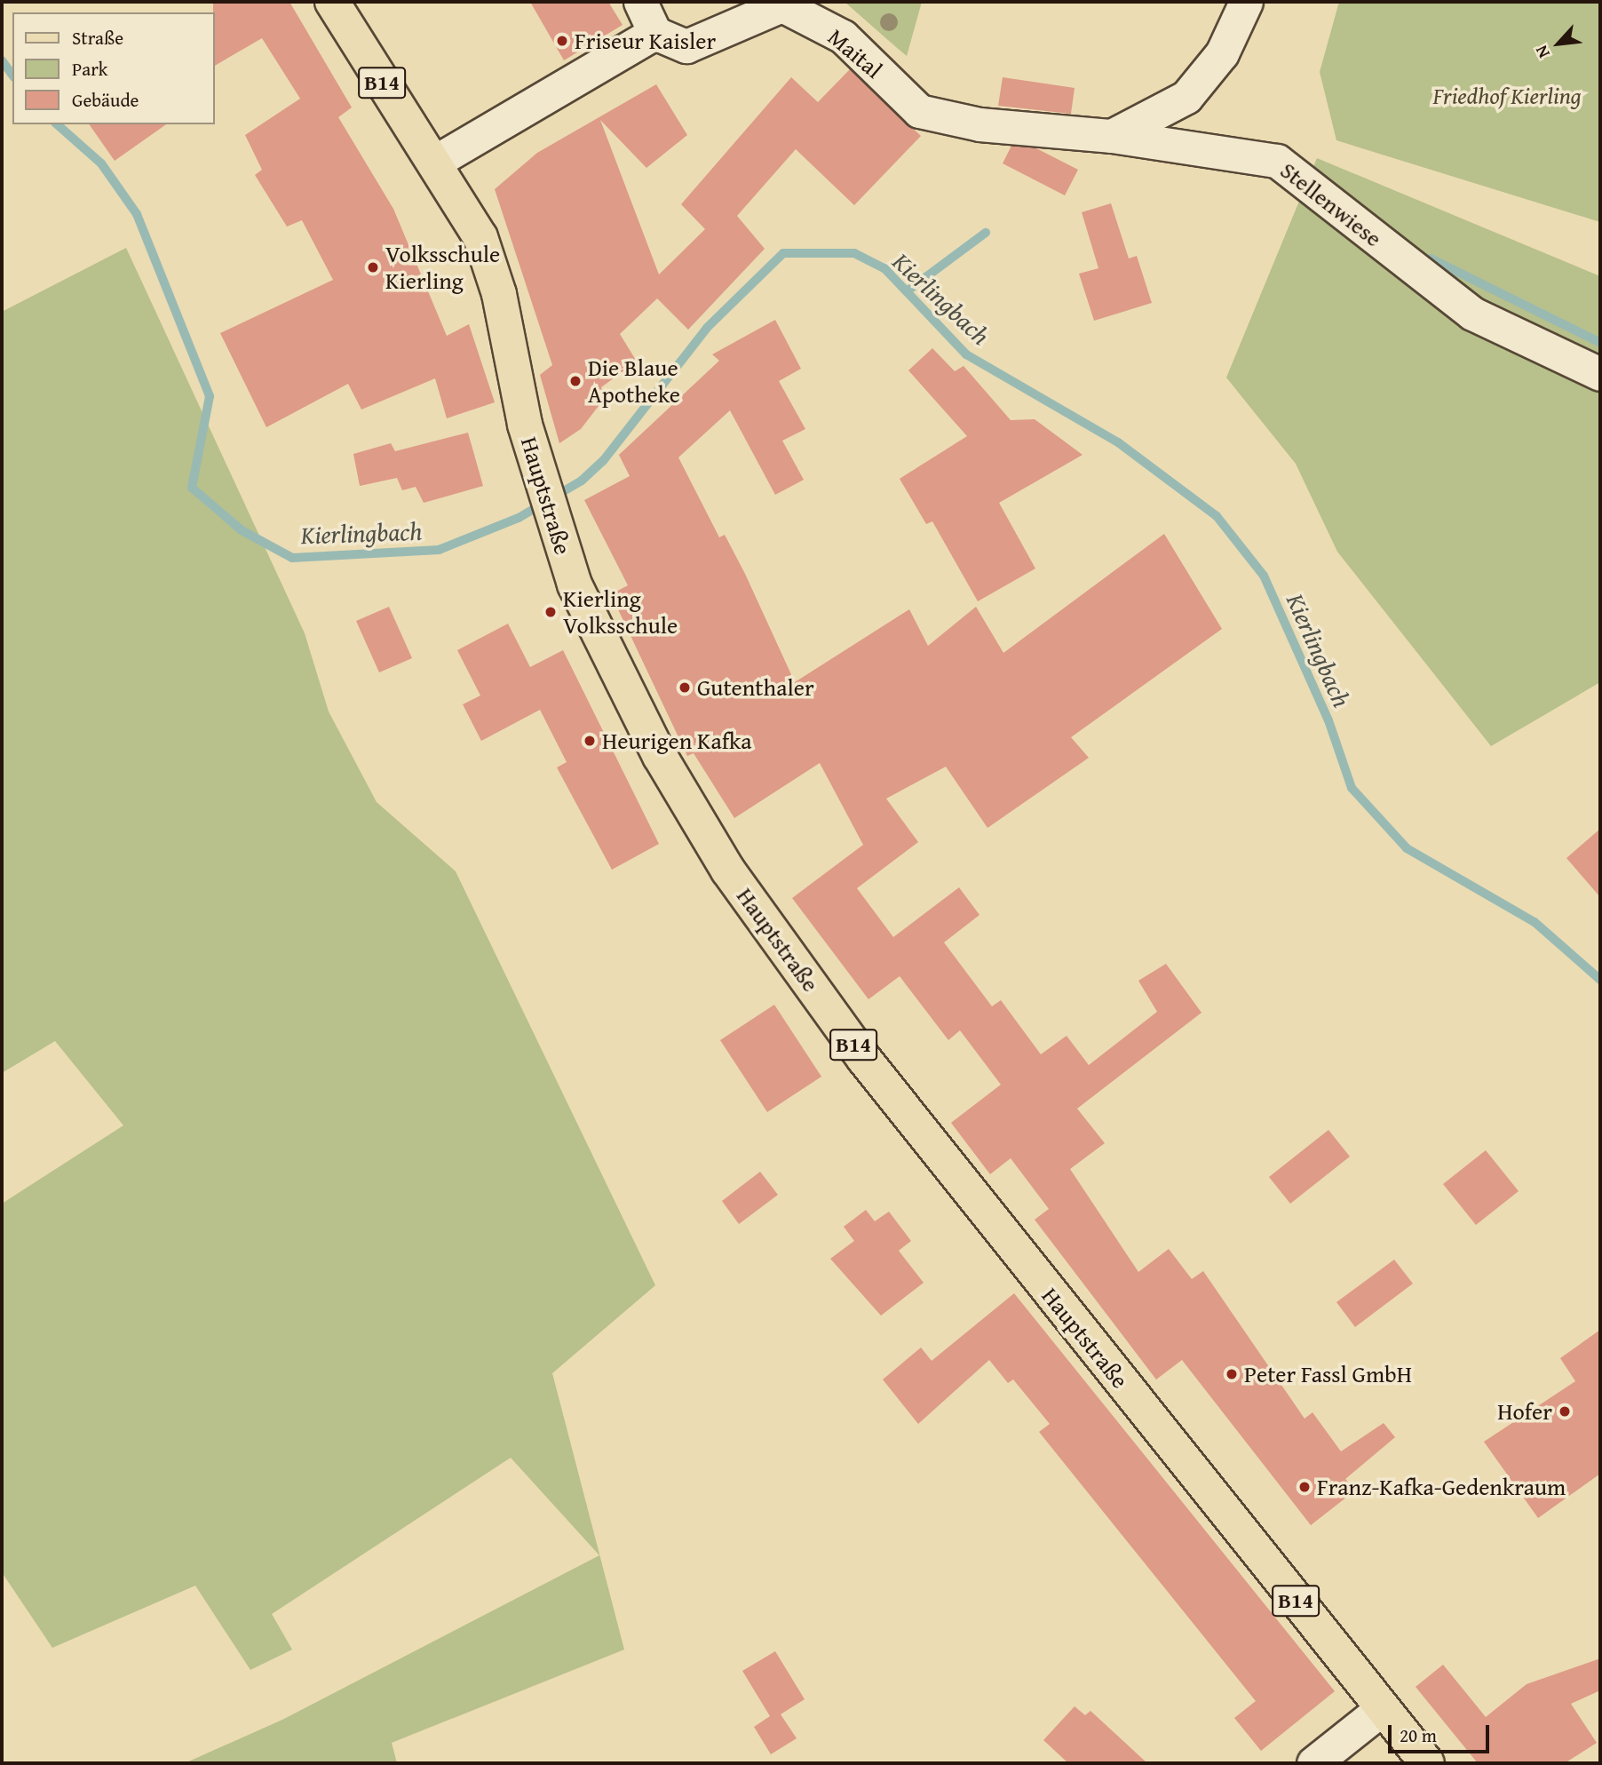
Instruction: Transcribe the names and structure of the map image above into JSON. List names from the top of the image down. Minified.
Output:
{"streets":{"main road":["B14","Hauptstraße"],"street":["Maital","Stellenwiese"]},"crossings":[["Maital","Stellenwiese"]],"water":["Kierlingbach"],"parks":["Friedhof Kierling"],"places":["Friseur Kaisler","Volksschule Kierling","Die Blaue Apotheke","Kierling Volksschule","Gutenthaler","Heurigen Kafka","Peter Fassl GmbH","Hofer","Franz-Kafka-Gedenkraum"],"legend":["Straße","Park","Gebäude"],"scale_bar":"20 m","north":"bottom left"}
